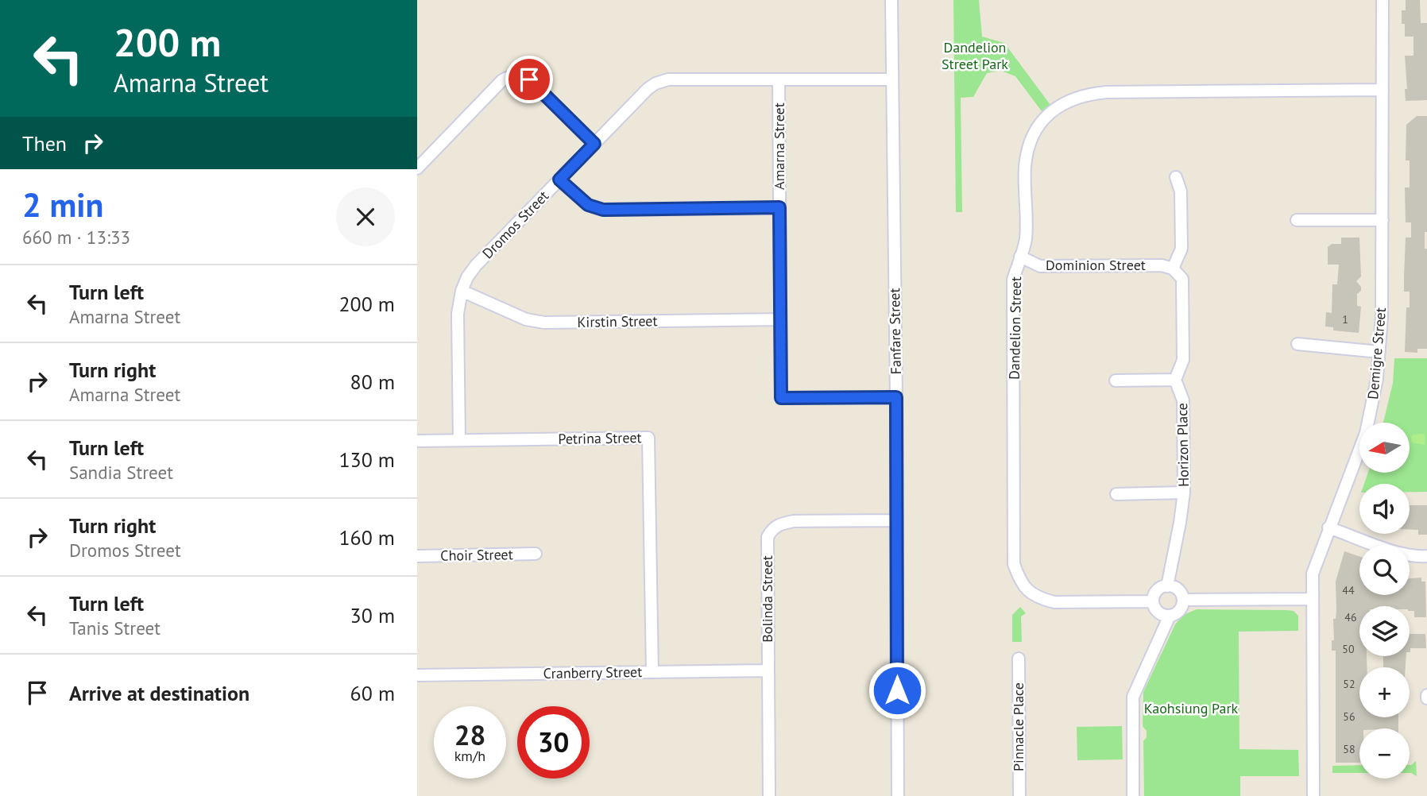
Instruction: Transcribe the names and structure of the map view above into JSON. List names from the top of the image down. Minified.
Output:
{"streets":{"street":["Amarna Street","Dromos Street","Dominion Street","Kirstin Street","Dandelion Street","Fanfare Street","Demigre Street","Petrina Street","Horizon Place","Choir Street","Bolinda Street","Cranberry Street","Pinnacle Place"]},"crossings":[["Amarna Street","Dromos Street"],["Amarna Street","Kirstin Street"],["Amarna Street","Fanfare Street"],["Dromos Street","Kirstin Street"],["Dromos Street","Fanfare Street"],["Dromos Street","Petrina Street"],["Dominion Street","Dandelion Street"],["Dandelion Street","Demigre Street"],["Dandelion Street","Horizon Place"],["Fanfare Street","Bolinda Street"],["Petrina Street","Cranberry Street"],["Bolinda Street","Cranberry Street"]],"parks":["Dandelion Street Park","Kaohsiung Park"],"house_numbers":["1","44","46","50","52","56","58"],"north":"left","page":{"turn":["200 m","Amarna Street"],"then":"Then","heading":["2 min","660 m · 13:33"],"list":[{"name":"Turn left","note":"Amarna Street","value":"200 m"},{"name":"Turn right","note":"Amarna Street","value":"80 m"},{"name":"Turn left","note":"Sandia Street","value":"130 m"},{"name":"Turn right","note":"Dromos Street","value":"160 m"},{"name":"Turn left","note":"Tanis Street","value":"30 m"},{"name":"Arrive at destination","value":"60 m"}],"map_buttons":["+","−"],"speed":"28 km/h","limit":"30"}}
